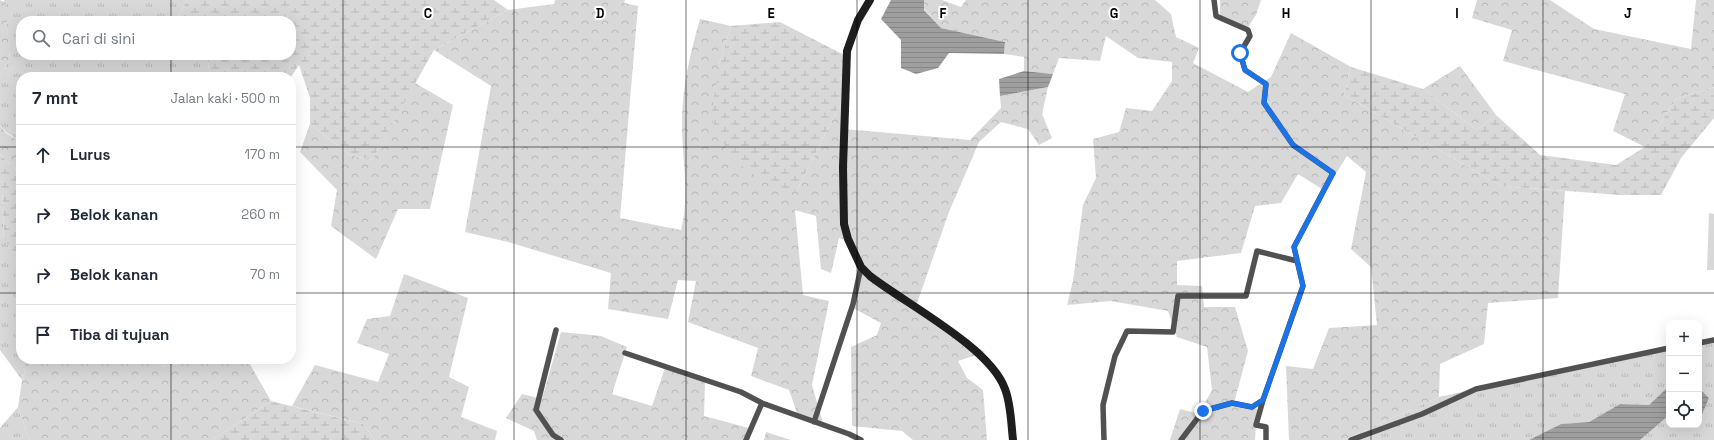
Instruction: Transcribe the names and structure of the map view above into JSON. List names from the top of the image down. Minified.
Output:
{"page":{"search":"Cari di sini","heading":["7 mnt","Jalan kaki · 500 m"],"list":[["Lurus","170 m"],["Belok kanan","260 m"],["Belok kanan","70 m"],"Tiba di tujuan"],"map_buttons":["+","−"]},"grid":{"columns":["C","D","E","F","G","H","I","J"]}}
